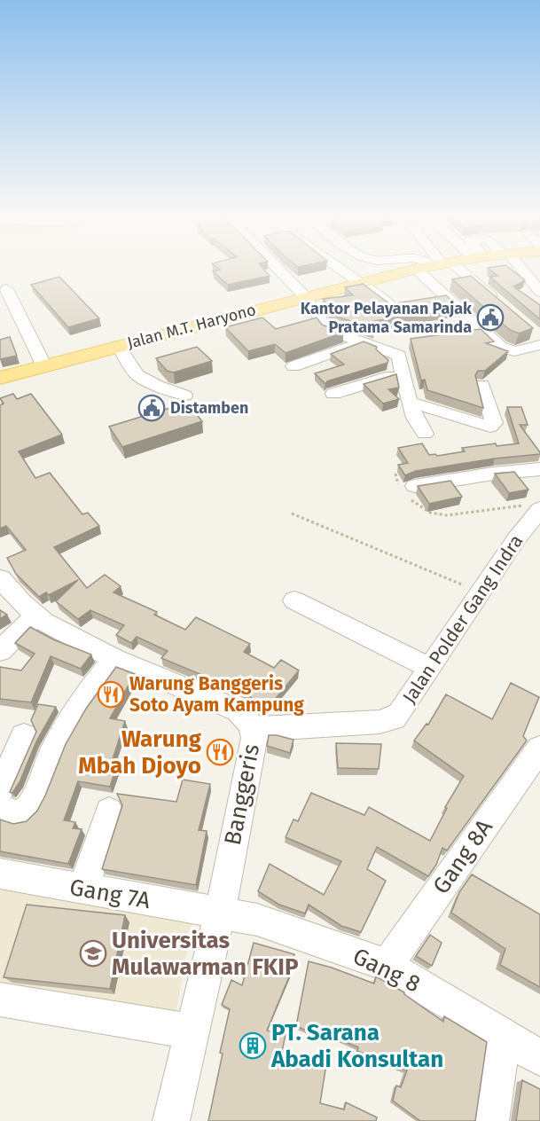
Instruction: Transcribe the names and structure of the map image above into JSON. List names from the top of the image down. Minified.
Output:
{"streets":{"main road":["Jalan M.T. Haryono"],"street":["Jalan Polder Gang Indra","Banggeris","Gang 8A","Gang 7A","Gang 8"]},"crossings":[["Jalan Polder Gang Indra","Banggeris"],["Banggeris","Gang 7A"],["Banggeris","Gang 8"],["Gang 8A","Gang 8"],["Gang 7A","Gang 8"]],"places":{"public building":["Kantor Pelayanan Pajak Pratama Samarinda","Distamben"],"restaurant":["Warung Banggeris Soto Ayam Kampung","Warung Mbah Djoyo"],"school or university":["Universitas Mulawarman FKIP"],"building":["PT. Sarana Abadi Konsultan"]}}
